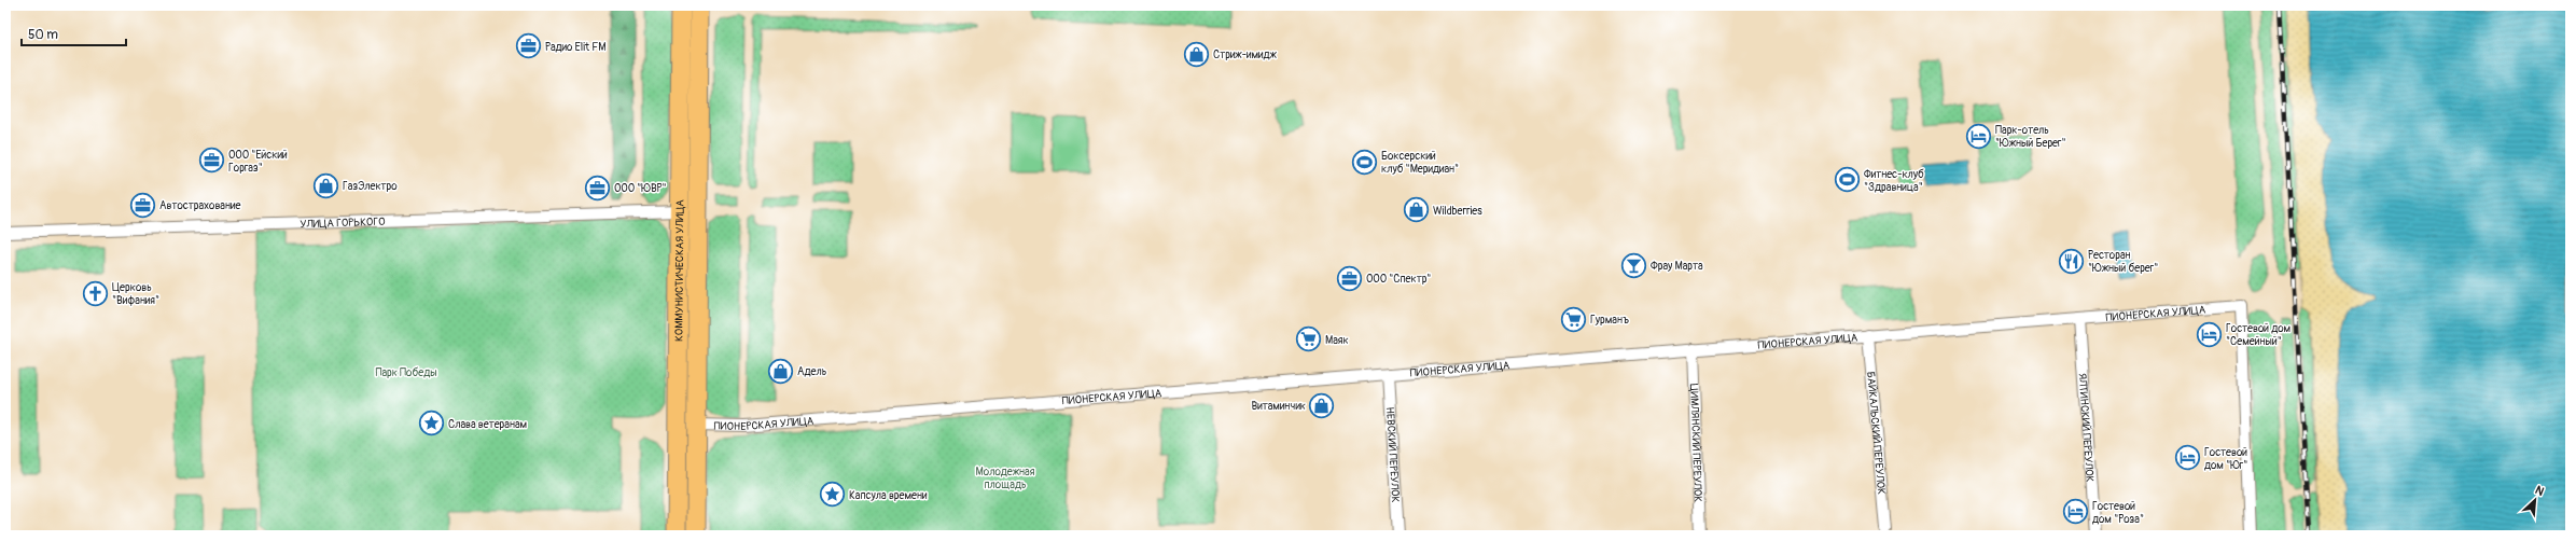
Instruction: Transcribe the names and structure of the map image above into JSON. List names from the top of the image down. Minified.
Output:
{"streets":{"main road":["КОММУНИСТИЧЕСКАЯ УЛИЦА"],"street":["УЛИЦА ГОРЬКОГО","ПИОНЕРСКАЯ УЛИЦА","ЯЛТИНСКИЙ ПЕРЕУЛОК","БАЙКАЛЬСКИЙ ПЕРЕУЛОК","ЦИМЛЯНСКИЙ ПЕРЕУЛОК","НЕВСКИЙ ПЕРЕУЛОК"]},"crossings":[["УЛИЦА ГОРЬКОГО","КОММУНИСТИЧЕСКАЯ УЛИЦА"],["КОММУНИСТИЧЕСКАЯ УЛИЦА","ПИОНЕРСКАЯ УЛИЦА"],["ПИОНЕРСКАЯ УЛИЦА","ЯЛТИНСКИЙ ПЕРЕУЛОК"],["ПИОНЕРСКАЯ УЛИЦА","БАЙКАЛЬСКИЙ ПЕРЕУЛОК"],["ПИОНЕРСКАЯ УЛИЦА","ЦИМЛЯНСКИЙ ПЕРЕУЛОК"],["ПИОНЕРСКАЯ УЛИЦА","НЕВСКИЙ ПЕРЕУЛОК"]],"parks":["Парк Победы","Молодежная площадь"],"places":{"office":["Радио Elit FM","ООО \"Ейский Горгаз\"","ООО \"ЮВР\"","Автострахование","ООО \"Спектр\""],"shop":["Стриж-имидж","ГазЭлектро","Wildberries","Адель","Витаминчик"],"hotel":["Парк-отель \"Южный Берег\"","Гостевой дом \"Семейный\"","Гостевой дом \"Юг\"","Гостевой дом \"Роза\""],"sports":["Боксерский клуб \"Меридиан\"","Фитнес-клуб \"Здравница\""],"restaurant":["Ресторан \"Южный берег\""],"bar":["Фрау Марта"],"church":["Церковь \"Вифания\""],"supermarket":["Гурманъ","Маяк"],"place":["Слава ветеранам","Капсула времени"]},"scale_bar":"50 m","north":"top right"}
